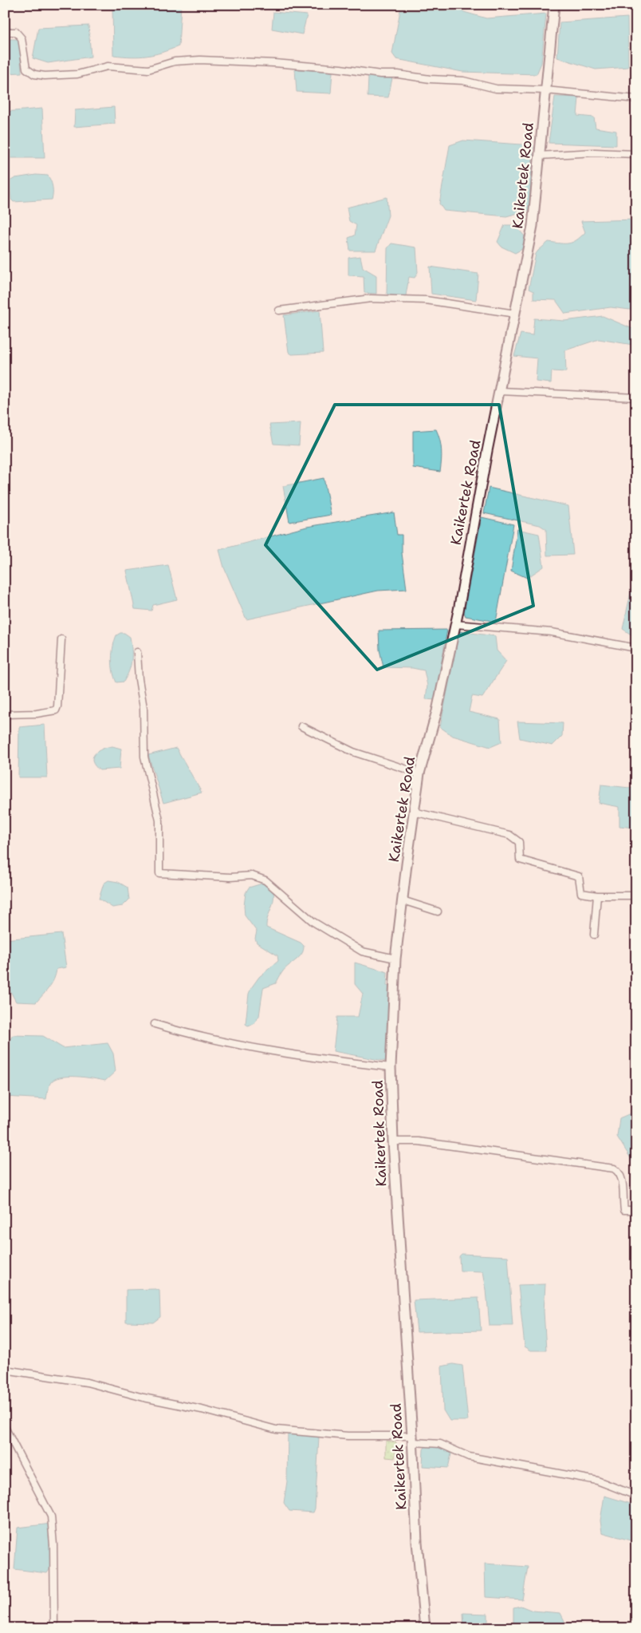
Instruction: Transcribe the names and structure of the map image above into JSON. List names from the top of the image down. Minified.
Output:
{"streets":{"main road":["Kaikertek Road"]}}
